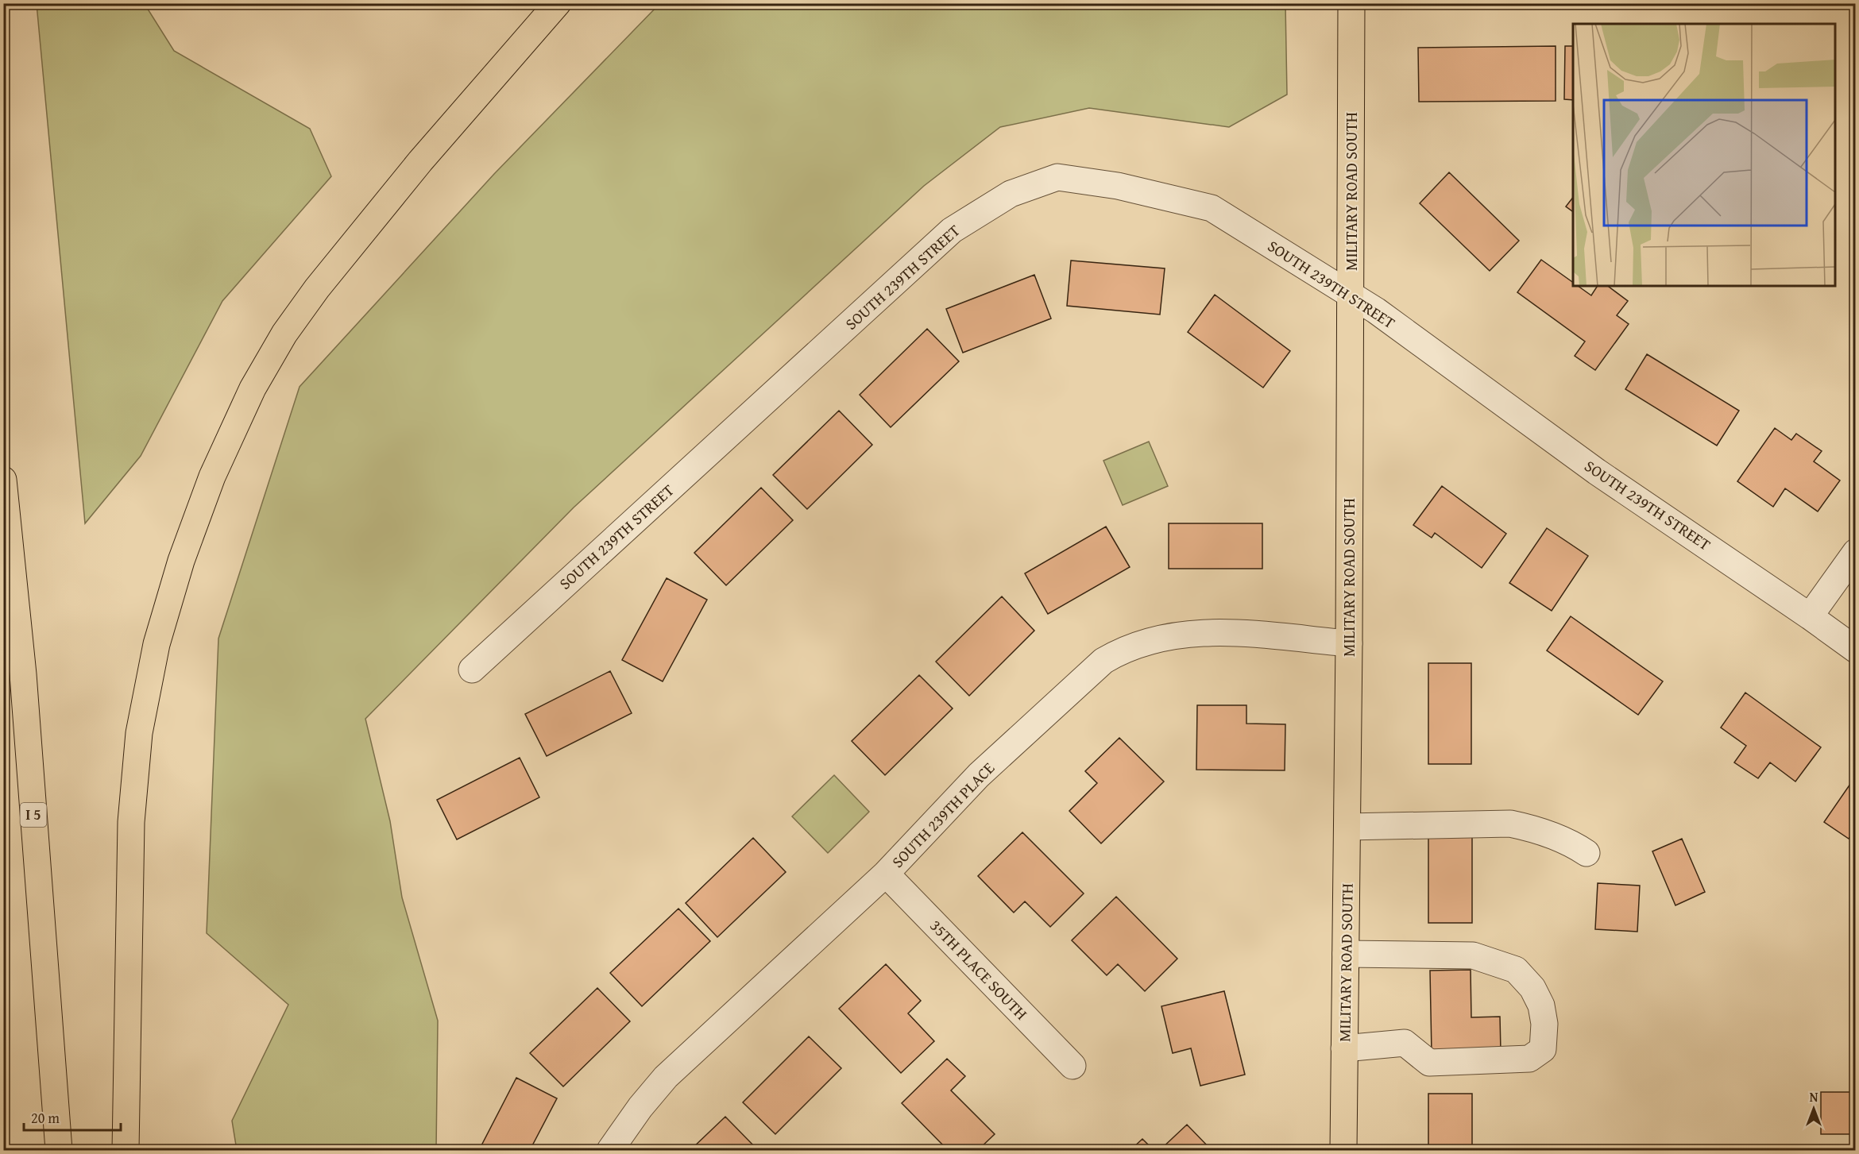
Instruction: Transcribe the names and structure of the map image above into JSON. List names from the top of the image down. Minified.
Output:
{"streets":{"main road":["MILITARY ROAD SOUTH","I 5"],"street":["SOUTH 239TH STREET","SOUTH 239TH PLACE","35TH PLACE SOUTH"]},"crossings":[["MILITARY ROAD SOUTH","SOUTH 239TH STREET"],["MILITARY ROAD SOUTH","SOUTH 239TH PLACE"],["SOUTH 239TH PLACE","35TH PLACE SOUTH"]],"scale_bar":"20 m","north":"top"}
